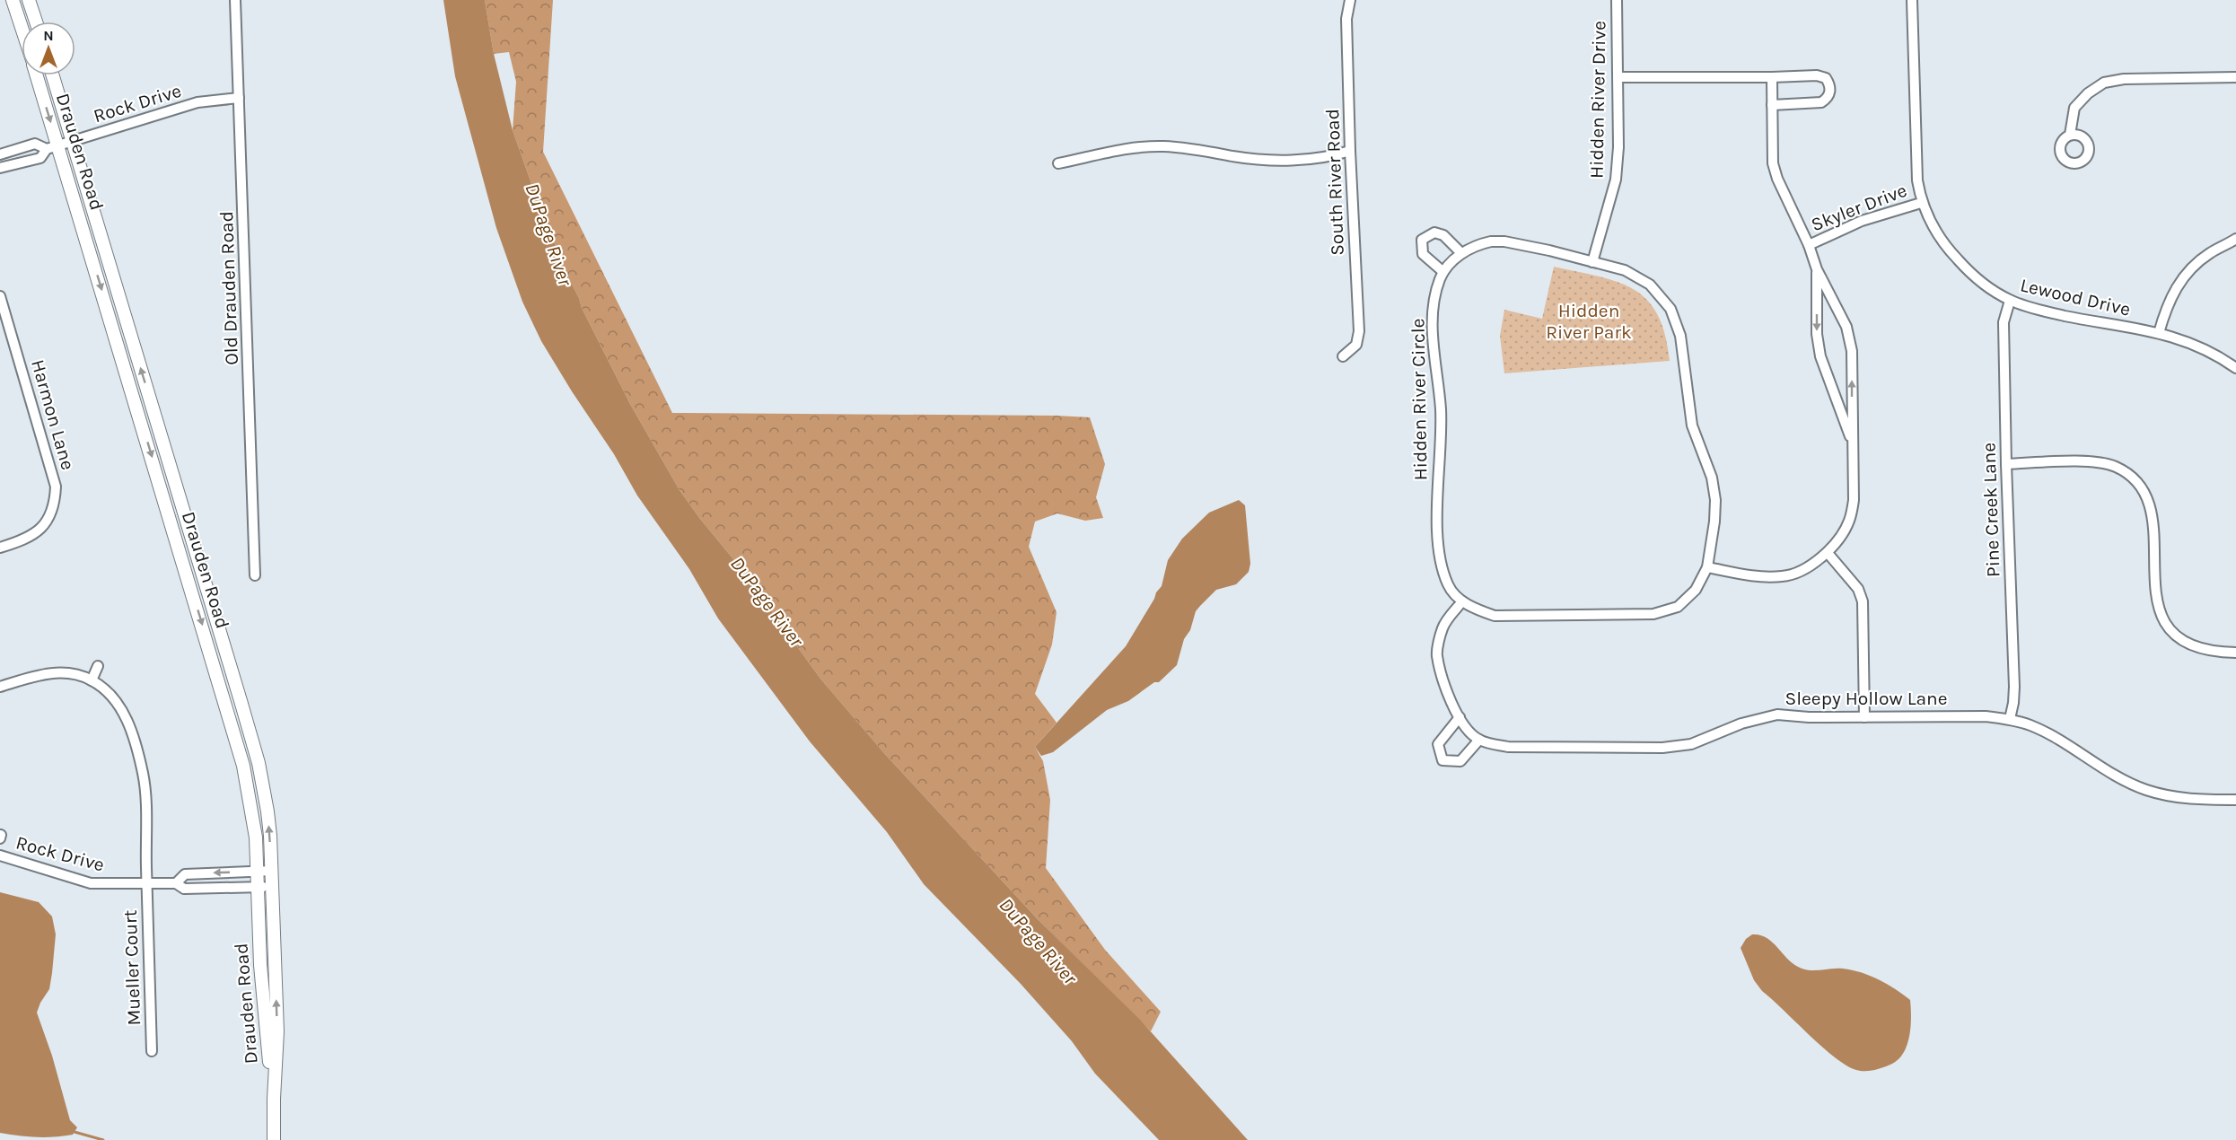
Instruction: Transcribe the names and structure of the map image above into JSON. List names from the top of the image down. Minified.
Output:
{"streets":{"street":["Hidden River Drive","Rock Drive","Drauden Road","South River Road","Skyler Drive","Old Drauden Road","Lewood Drive","Hidden River Circle","Harmon Lane","Pine Creek Lane","Sleepy Hollow Lane","Mueller Court"]},"crossings":[["Hidden River Drive","Hidden River Circle"],["Rock Drive","Drauden Road"],["Rock Drive","Old Drauden Road"],["Rock Drive","Mueller Court"],["Skyler Drive","Lewood Drive"],["Lewood Drive","Pine Creek Lane"],["Pine Creek Lane","Sleepy Hollow Lane"]],"water":["DuPage River"],"parks":["Hidden River Park"],"north":"top"}
